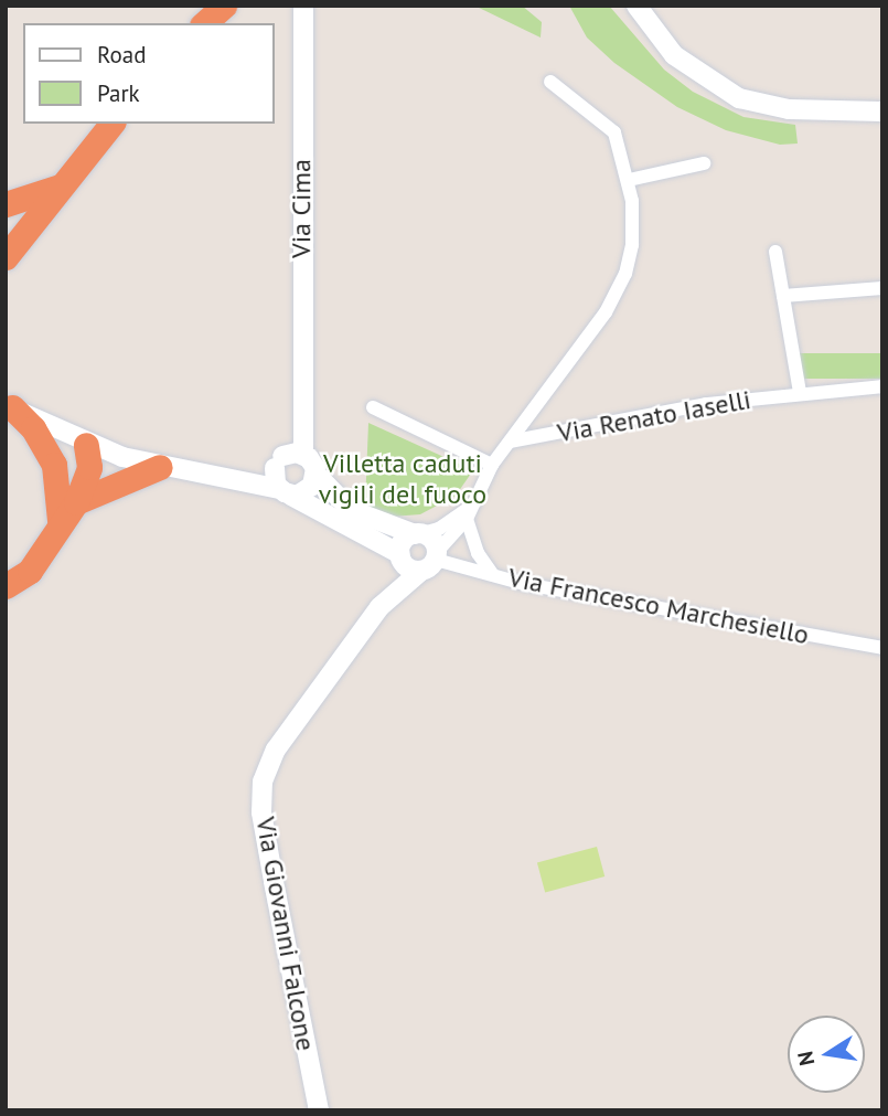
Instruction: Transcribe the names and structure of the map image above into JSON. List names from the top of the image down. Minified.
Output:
{"streets":{"street":["Via Cima","Via Renato Iaselli","Via Francesco Marchesiello","Via Giovanni Falcone"]},"crossings":[["Via Francesco Marchesiello","Via Giovanni Falcone"]],"parks":["Villetta caduti vigili del fuoco"],"legend":["Road","Park"],"north":"left"}
